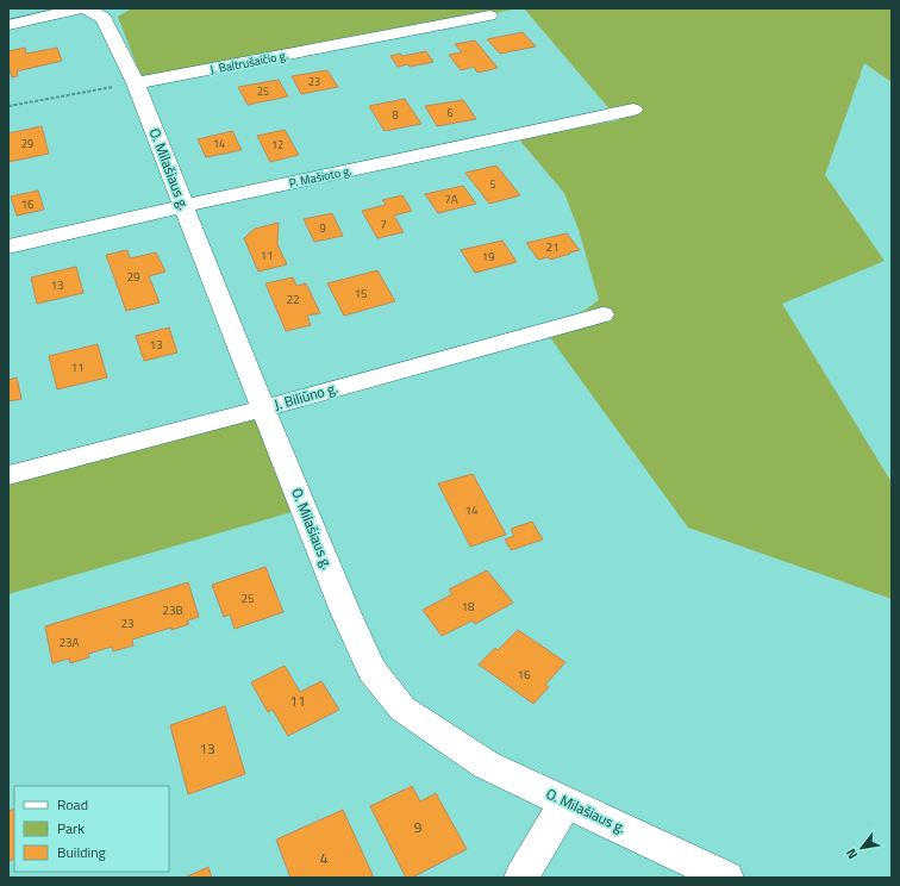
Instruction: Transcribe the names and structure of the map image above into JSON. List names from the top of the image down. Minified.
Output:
{"streets":{"street":["J. Baltrušaičio g.","O. Milašiaus g.","P. Mašioto g.","J. Biliūno g."]},"crossings":[["J. Baltrušaičio g.","O. Milašiaus g."],["O. Milašiaus g.","P. Mašioto g."],["O. Milašiaus g.","J. Biliūno g."]],"house_numbers":["23","25","6","8","29","14","12","5","7A","16","7","9","21","11","19","29","13","15","22","13","11","14","25","18","23B","23","23A","16","11","13","9","4"],"legend":["Road","Park","Building"],"north":"bottom left"}
